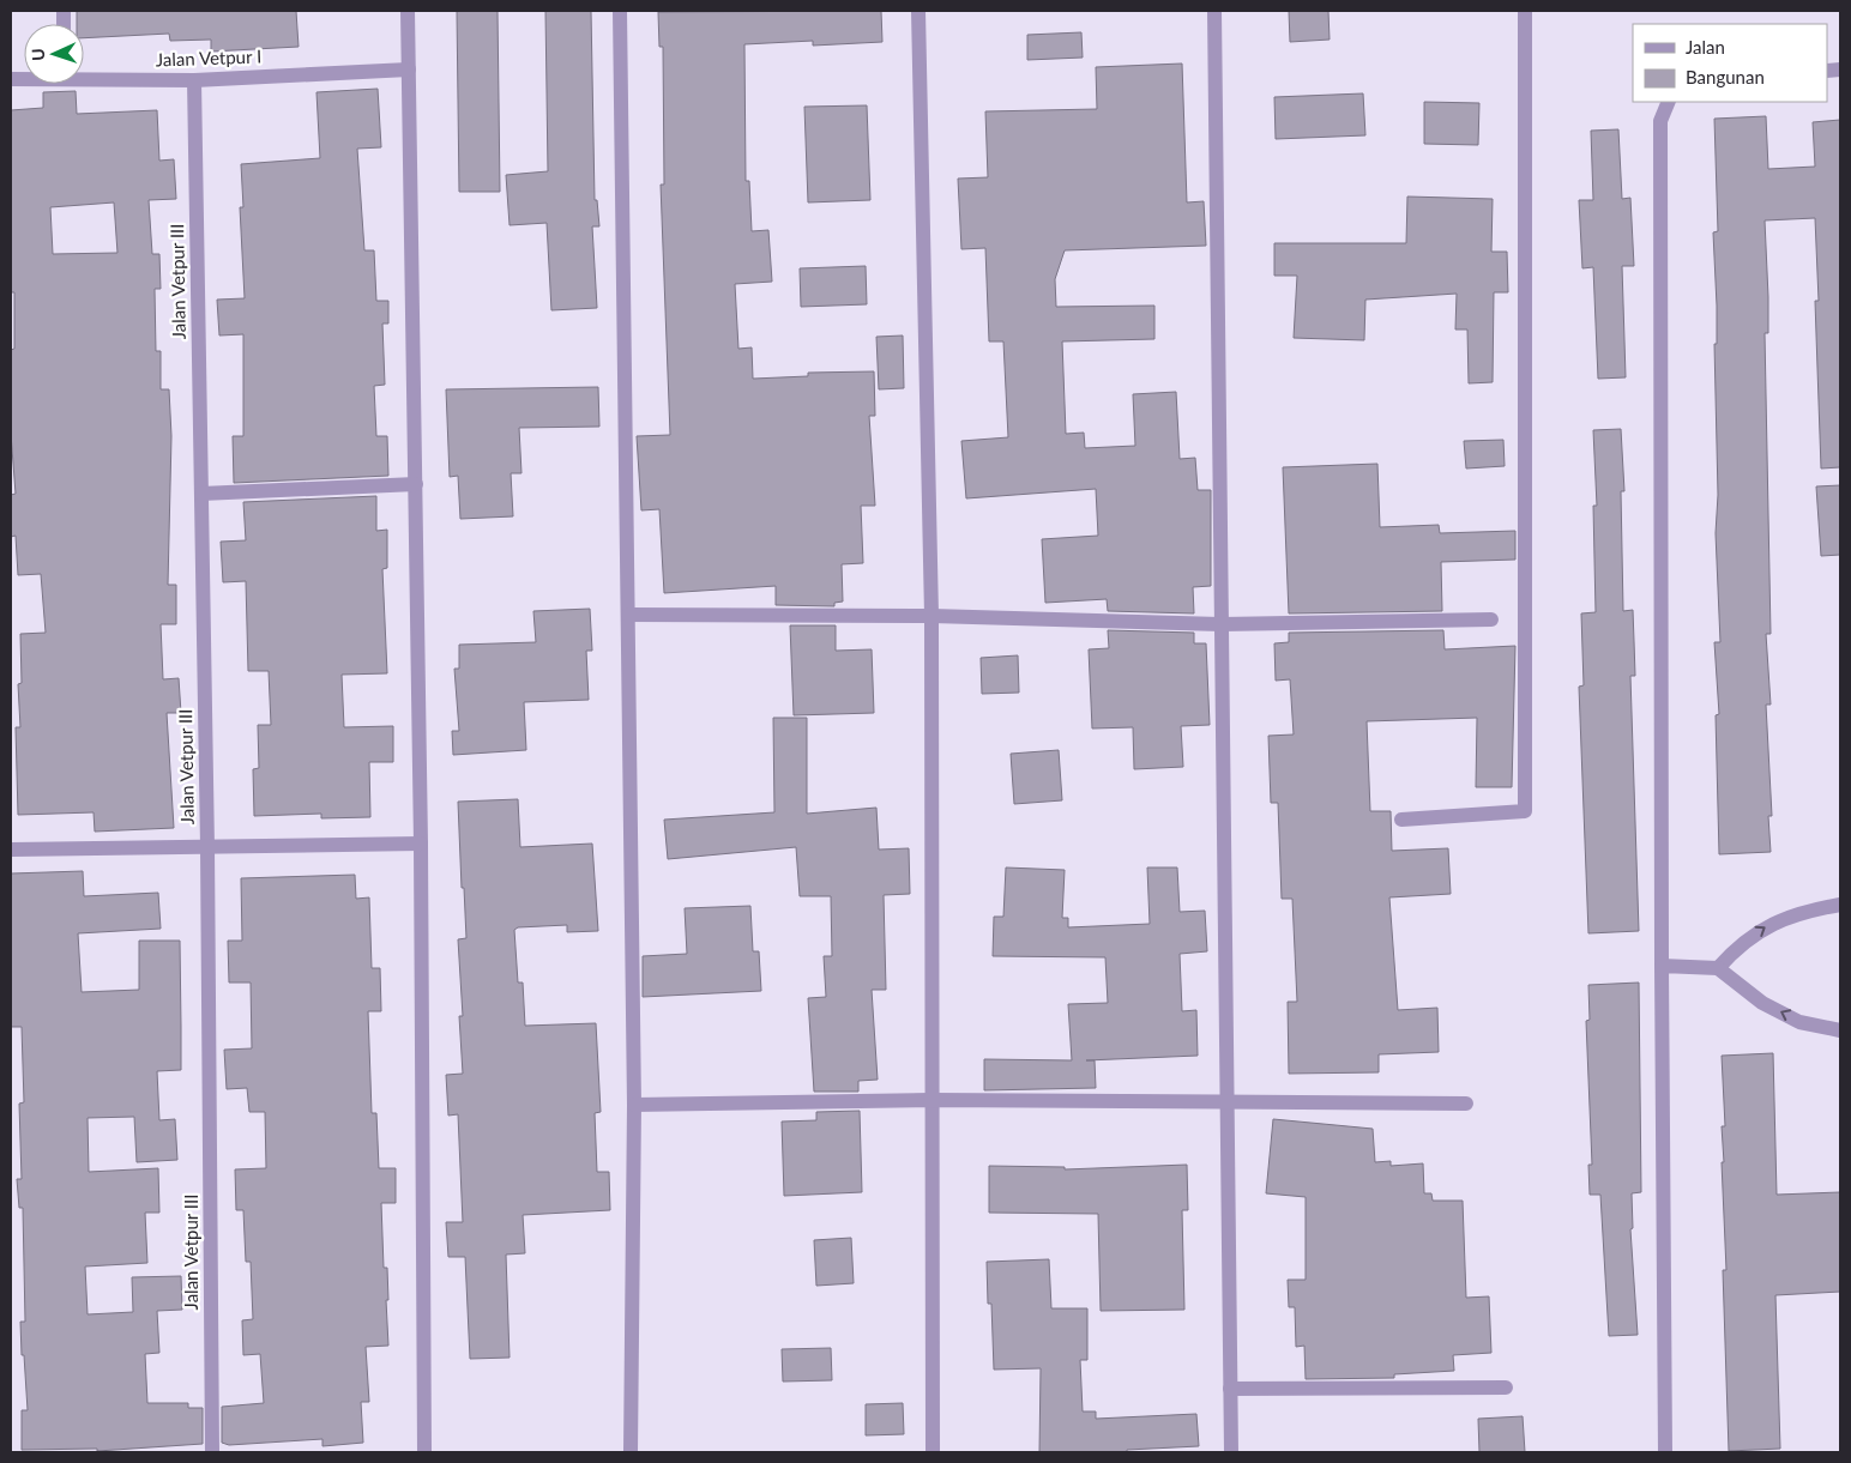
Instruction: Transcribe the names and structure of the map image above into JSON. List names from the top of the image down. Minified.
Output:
{"streets":{"street":["Jalan Vetpur I","Jalan Vetpur III"]},"crossings":[["Jalan Vetpur I","Jalan Vetpur III"]],"legend":["Jalan","Bangunan"],"north":"left"}
